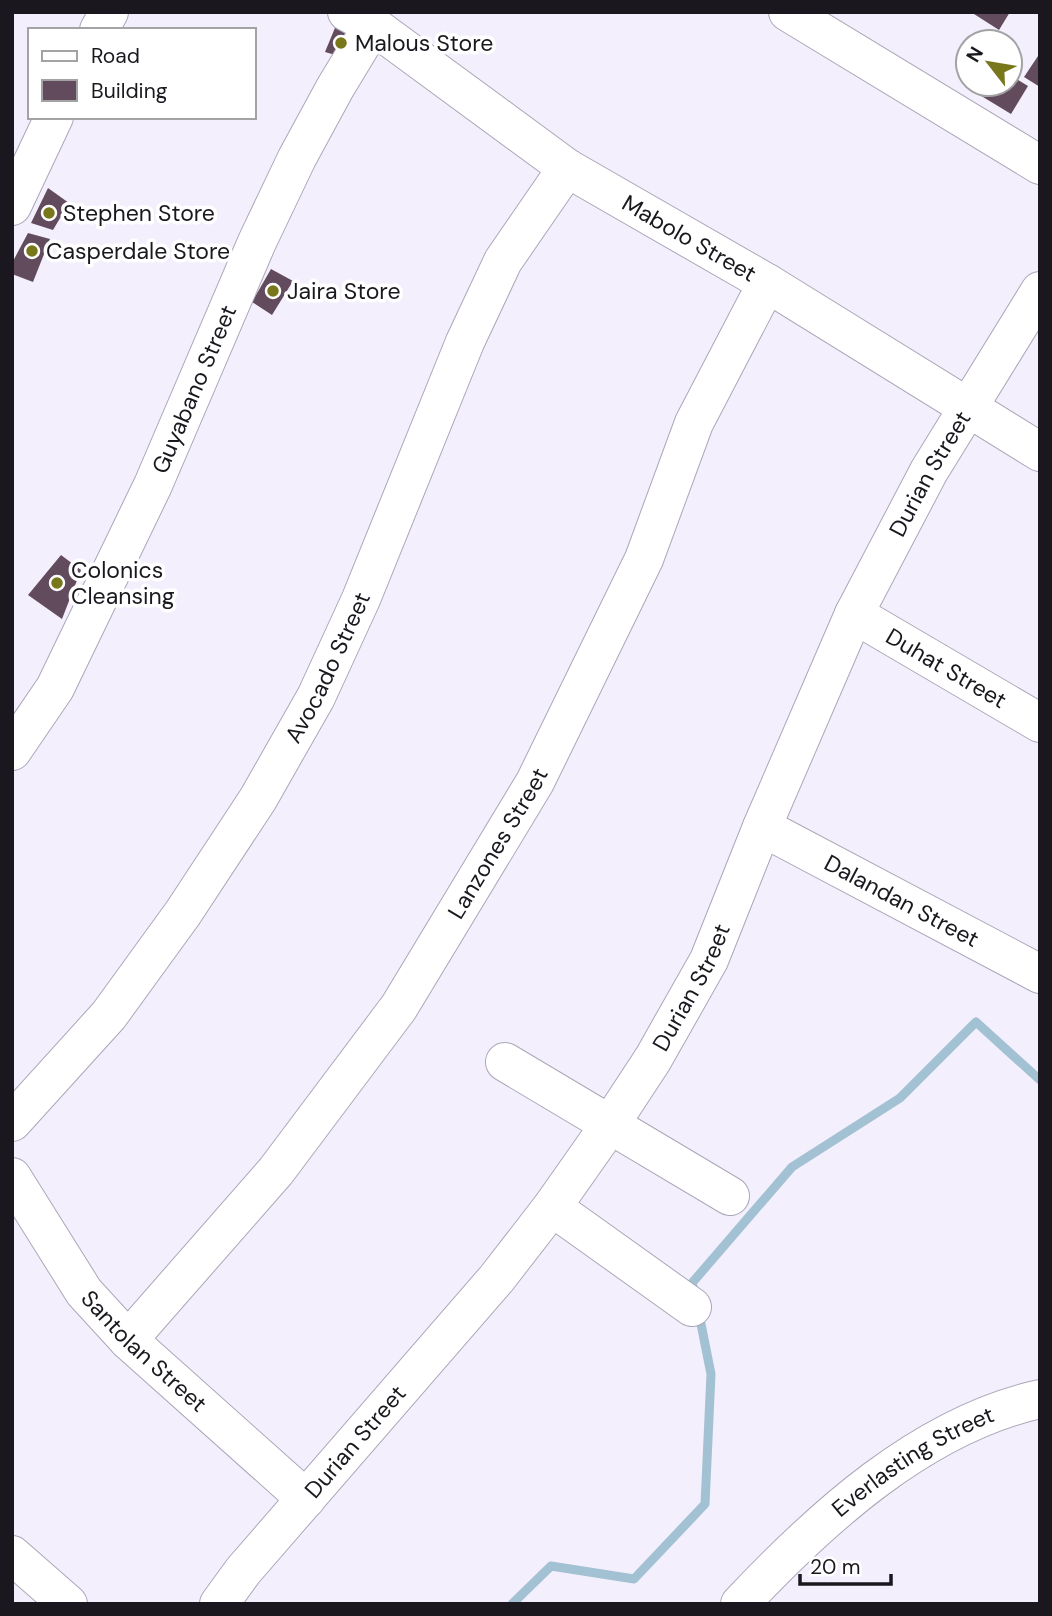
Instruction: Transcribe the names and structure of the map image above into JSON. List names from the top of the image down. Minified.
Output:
{"streets":{"street":["Mabolo Street","Guyabano Street","Durian Street","Avocado Street","Duhat Street","Lanzones Street","Dalandan Street","Santolan Street","Everlasting Street"]},"crossings":[["Mabolo Street","Guyabano Street"],["Mabolo Street","Durian Street"],["Mabolo Street","Avocado Street"],["Mabolo Street","Lanzones Street"],["Durian Street","Duhat Street"],["Durian Street","Dalandan Street"],["Durian Street","Santolan Street"],["Lanzones Street","Santolan Street"]],"places":["Malous Store","Stephen Store","Casperdale Store","Jaira Store","Colonics Cleansing"],"legend":["Road","Building"],"scale_bar":"20 m","north":"top left"}
